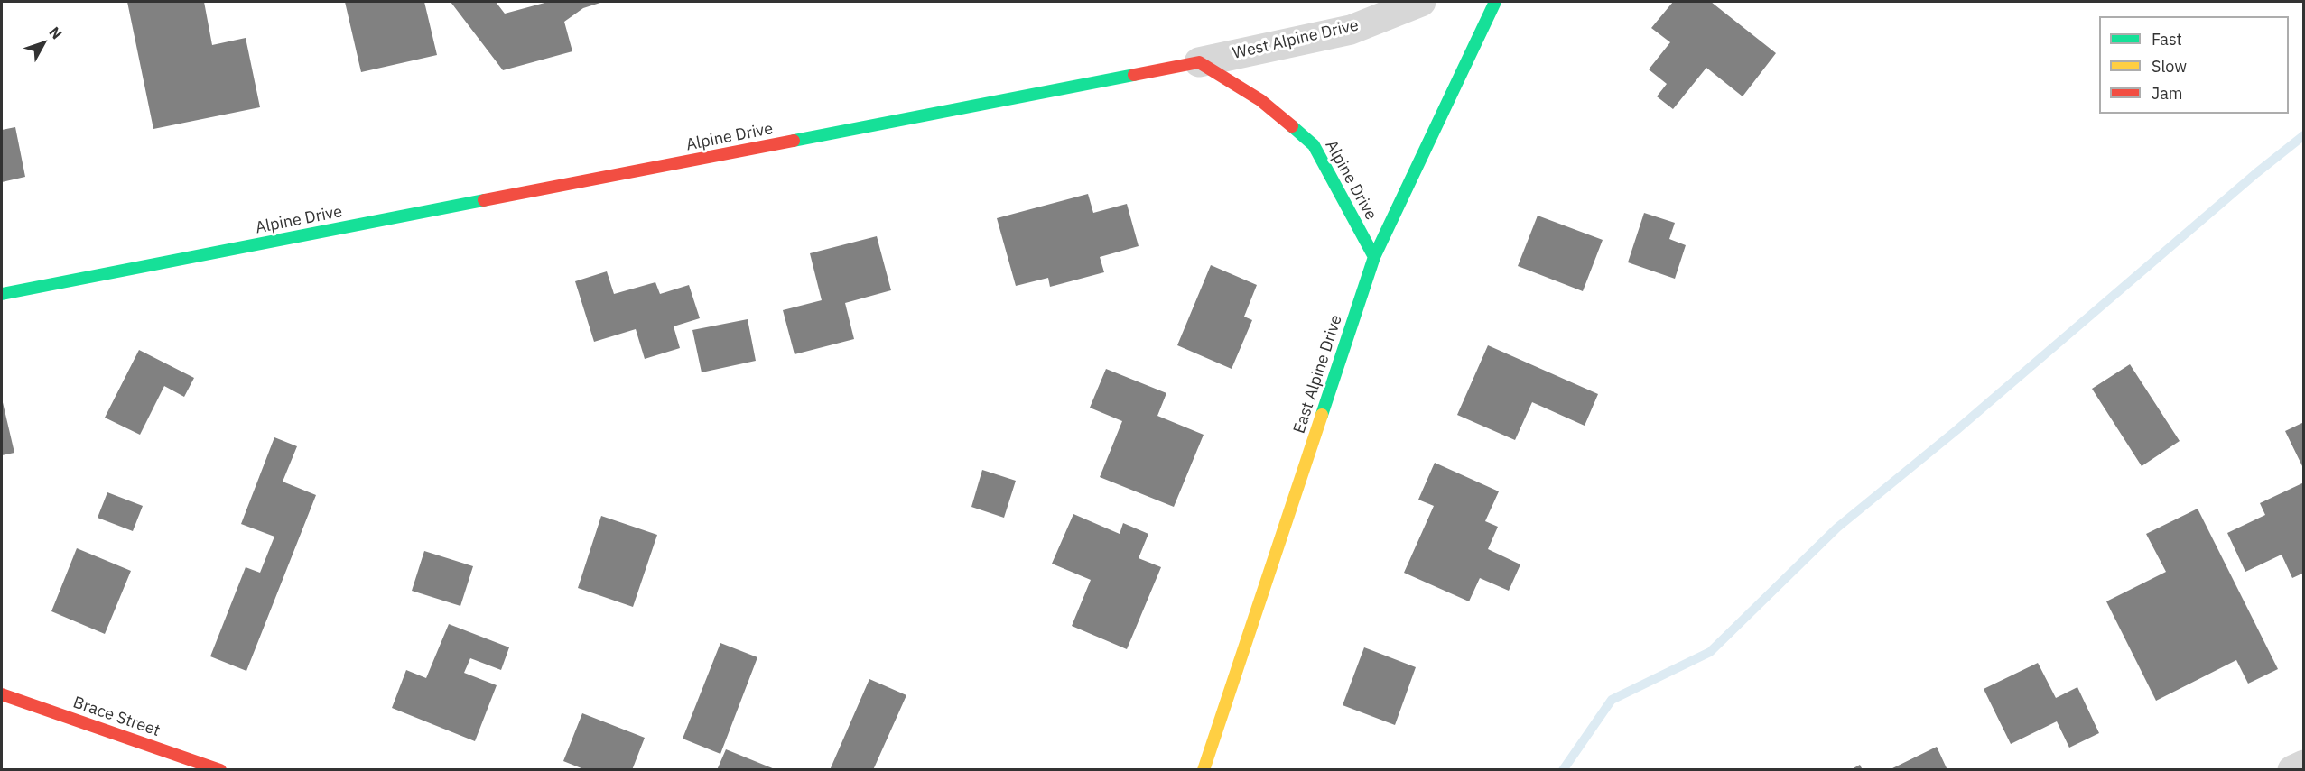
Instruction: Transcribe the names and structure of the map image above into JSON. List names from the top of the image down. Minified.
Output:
{"streets":{"street":["West Alpine Drive","Alpine Drive","East Alpine Drive","Brace Street"]},"crossings":[["West Alpine Drive","Alpine Drive"],["Alpine Drive","East Alpine Drive"]],"legend":["Fast","Slow","Jam"],"north":"top right"}
